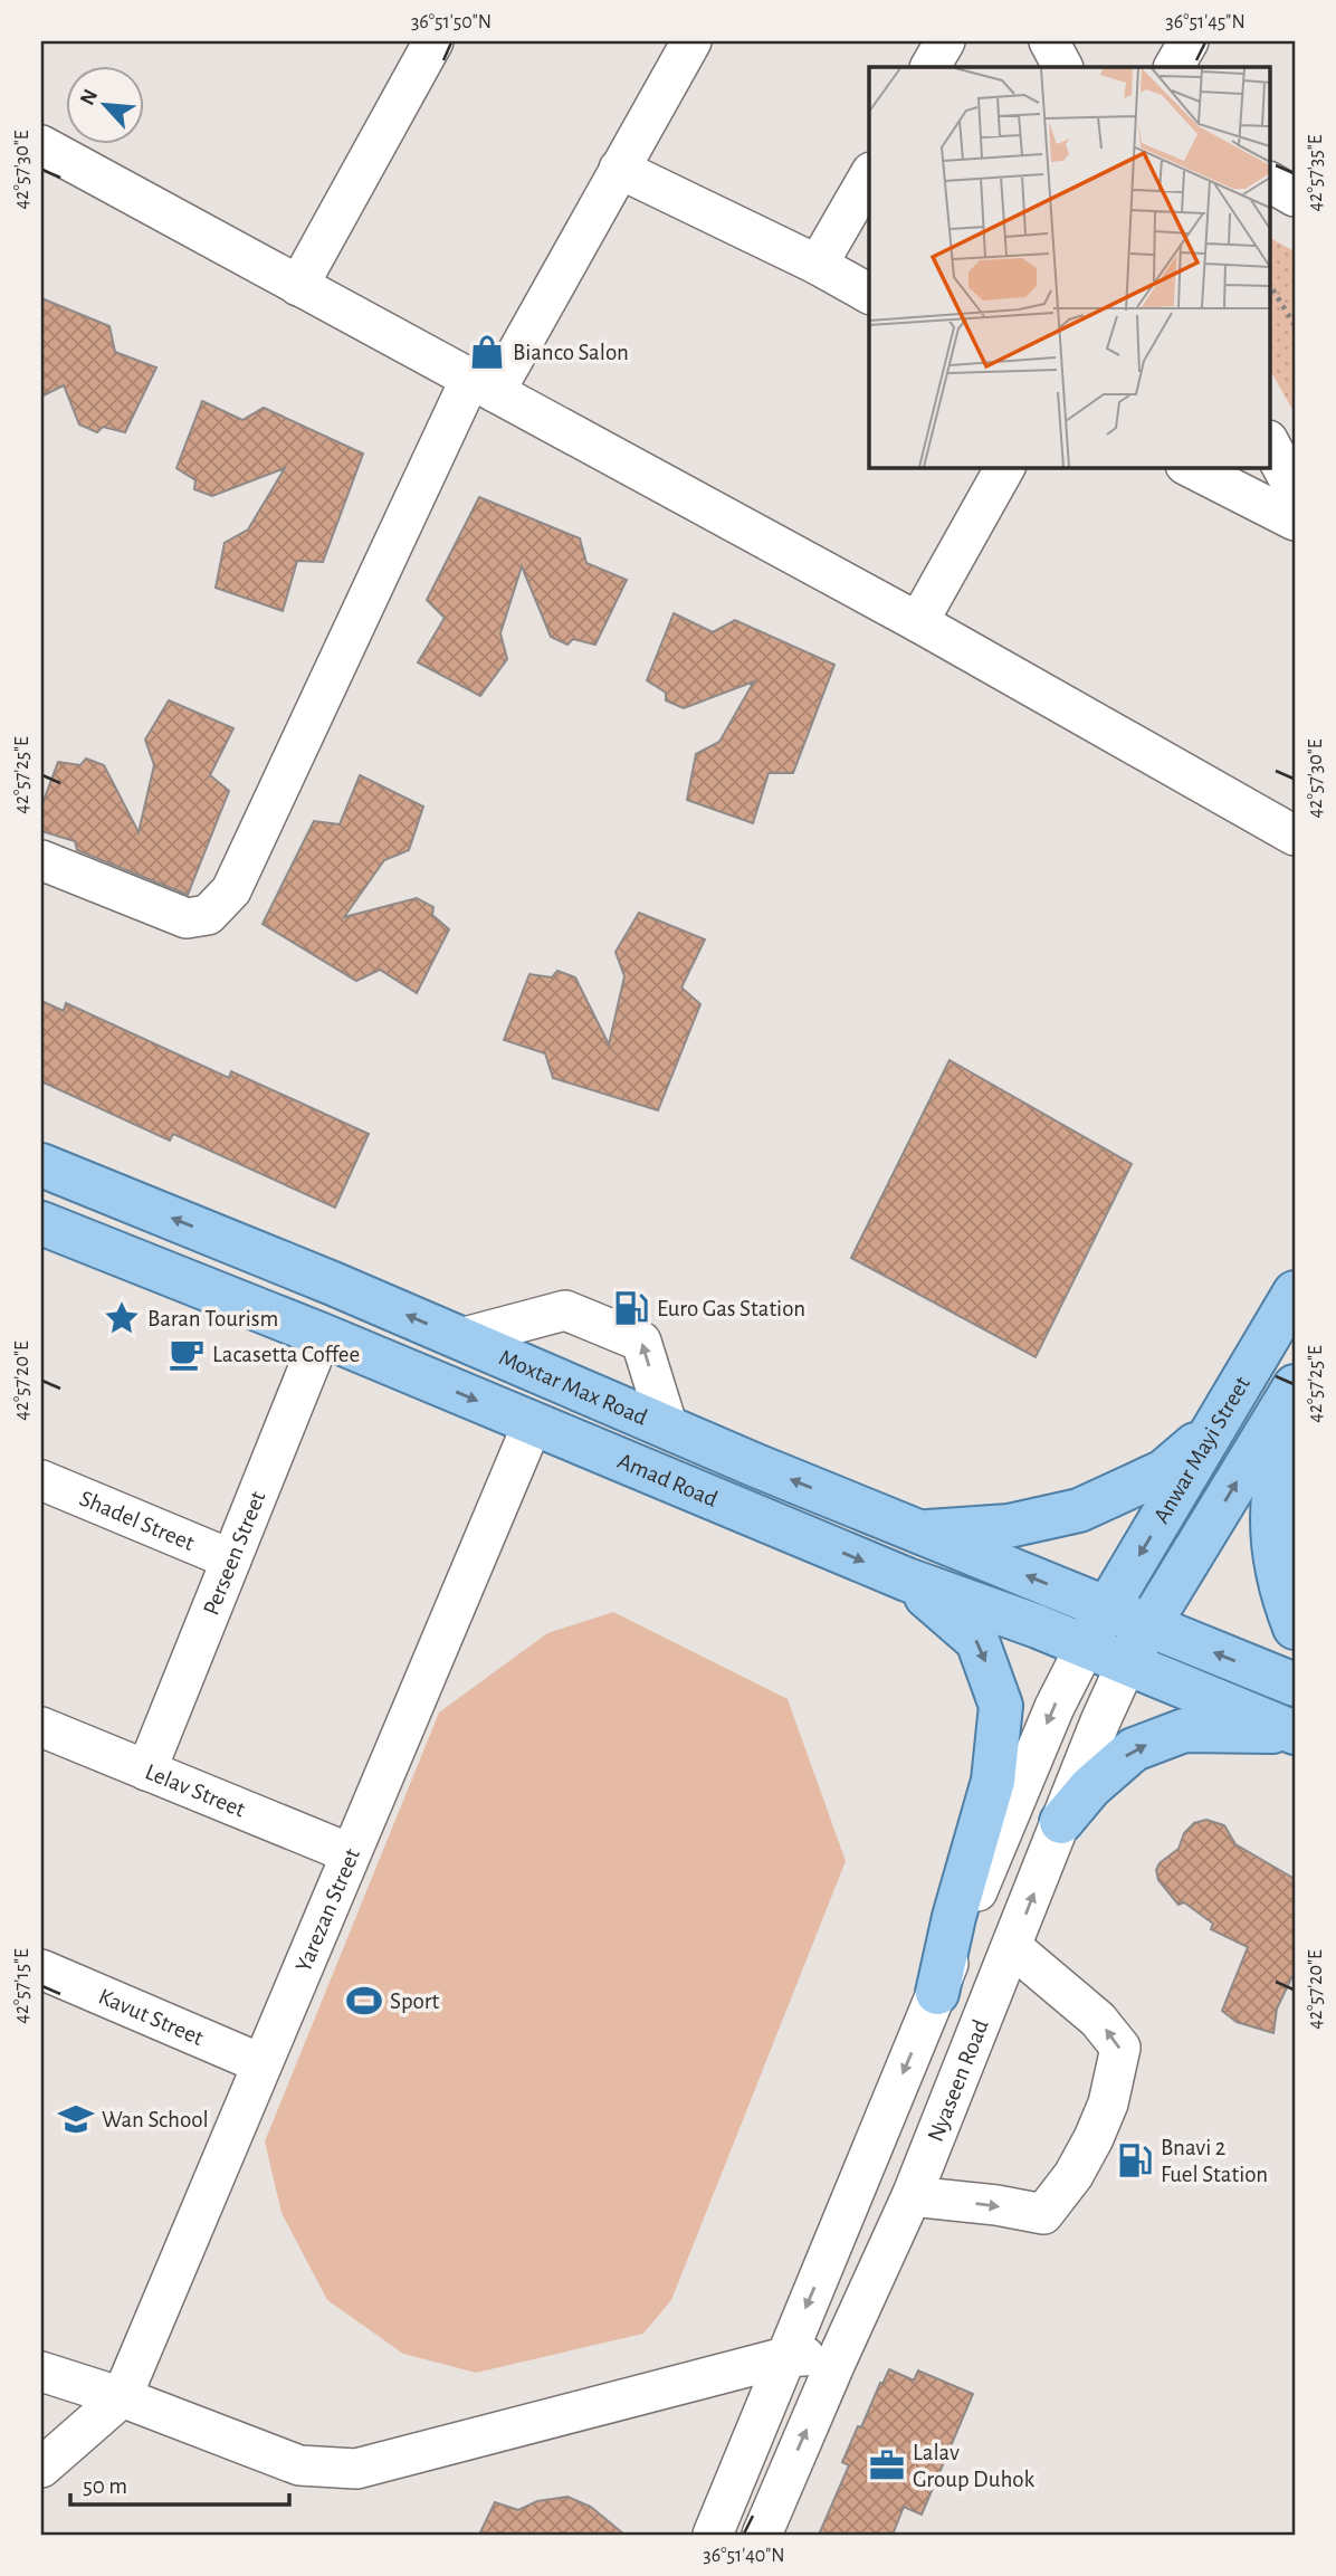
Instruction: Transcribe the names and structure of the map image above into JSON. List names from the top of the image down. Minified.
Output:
{"streets":{"main road":["Moxtar Max Road","Anwar Mayi Street","Amad Road","Nyaseen Road"],"street":["Shadel Street","Perseen Street","Lelav Street","Yarezan Street","Kavut Street"]},"crossings":[["Moxtar Max Road","Anwar Mayi Street"],["Anwar Mayi Street","Amad Road"],["Anwar Mayi Street","Nyaseen Road"],["Amad Road","Perseen Street"],["Amad Road","Yarezan Street"],["Amad Road","Nyaseen Road"],["Shadel Street","Perseen Street"],["Perseen Street","Lelav Street"],["Lelav Street","Yarezan Street"],["Yarezan Street","Kavut Street"]],"one_way":["Moxtar Max Road","Amad Road"],"places":{"shop":["Bianco Salon"],"fuel station":["Euro Gas Station","Bnavi 2 Fuel Station"],"place":["Baran Tourism"],"cafe":["Lacasetta Coffee"],"sports":["Sport"],"school or university":["Wan School"],"office":["Lalav Group Duhok"]},"scale_bar":"50 m","north":"top left","coordinates":["36°51'50\"N","36°51'45\"N","42°57'30\"E","42°57'35\"E","42°57'25\"E","42°57'20\"E","42°57'15\"E","36°51'40\"N"]}
